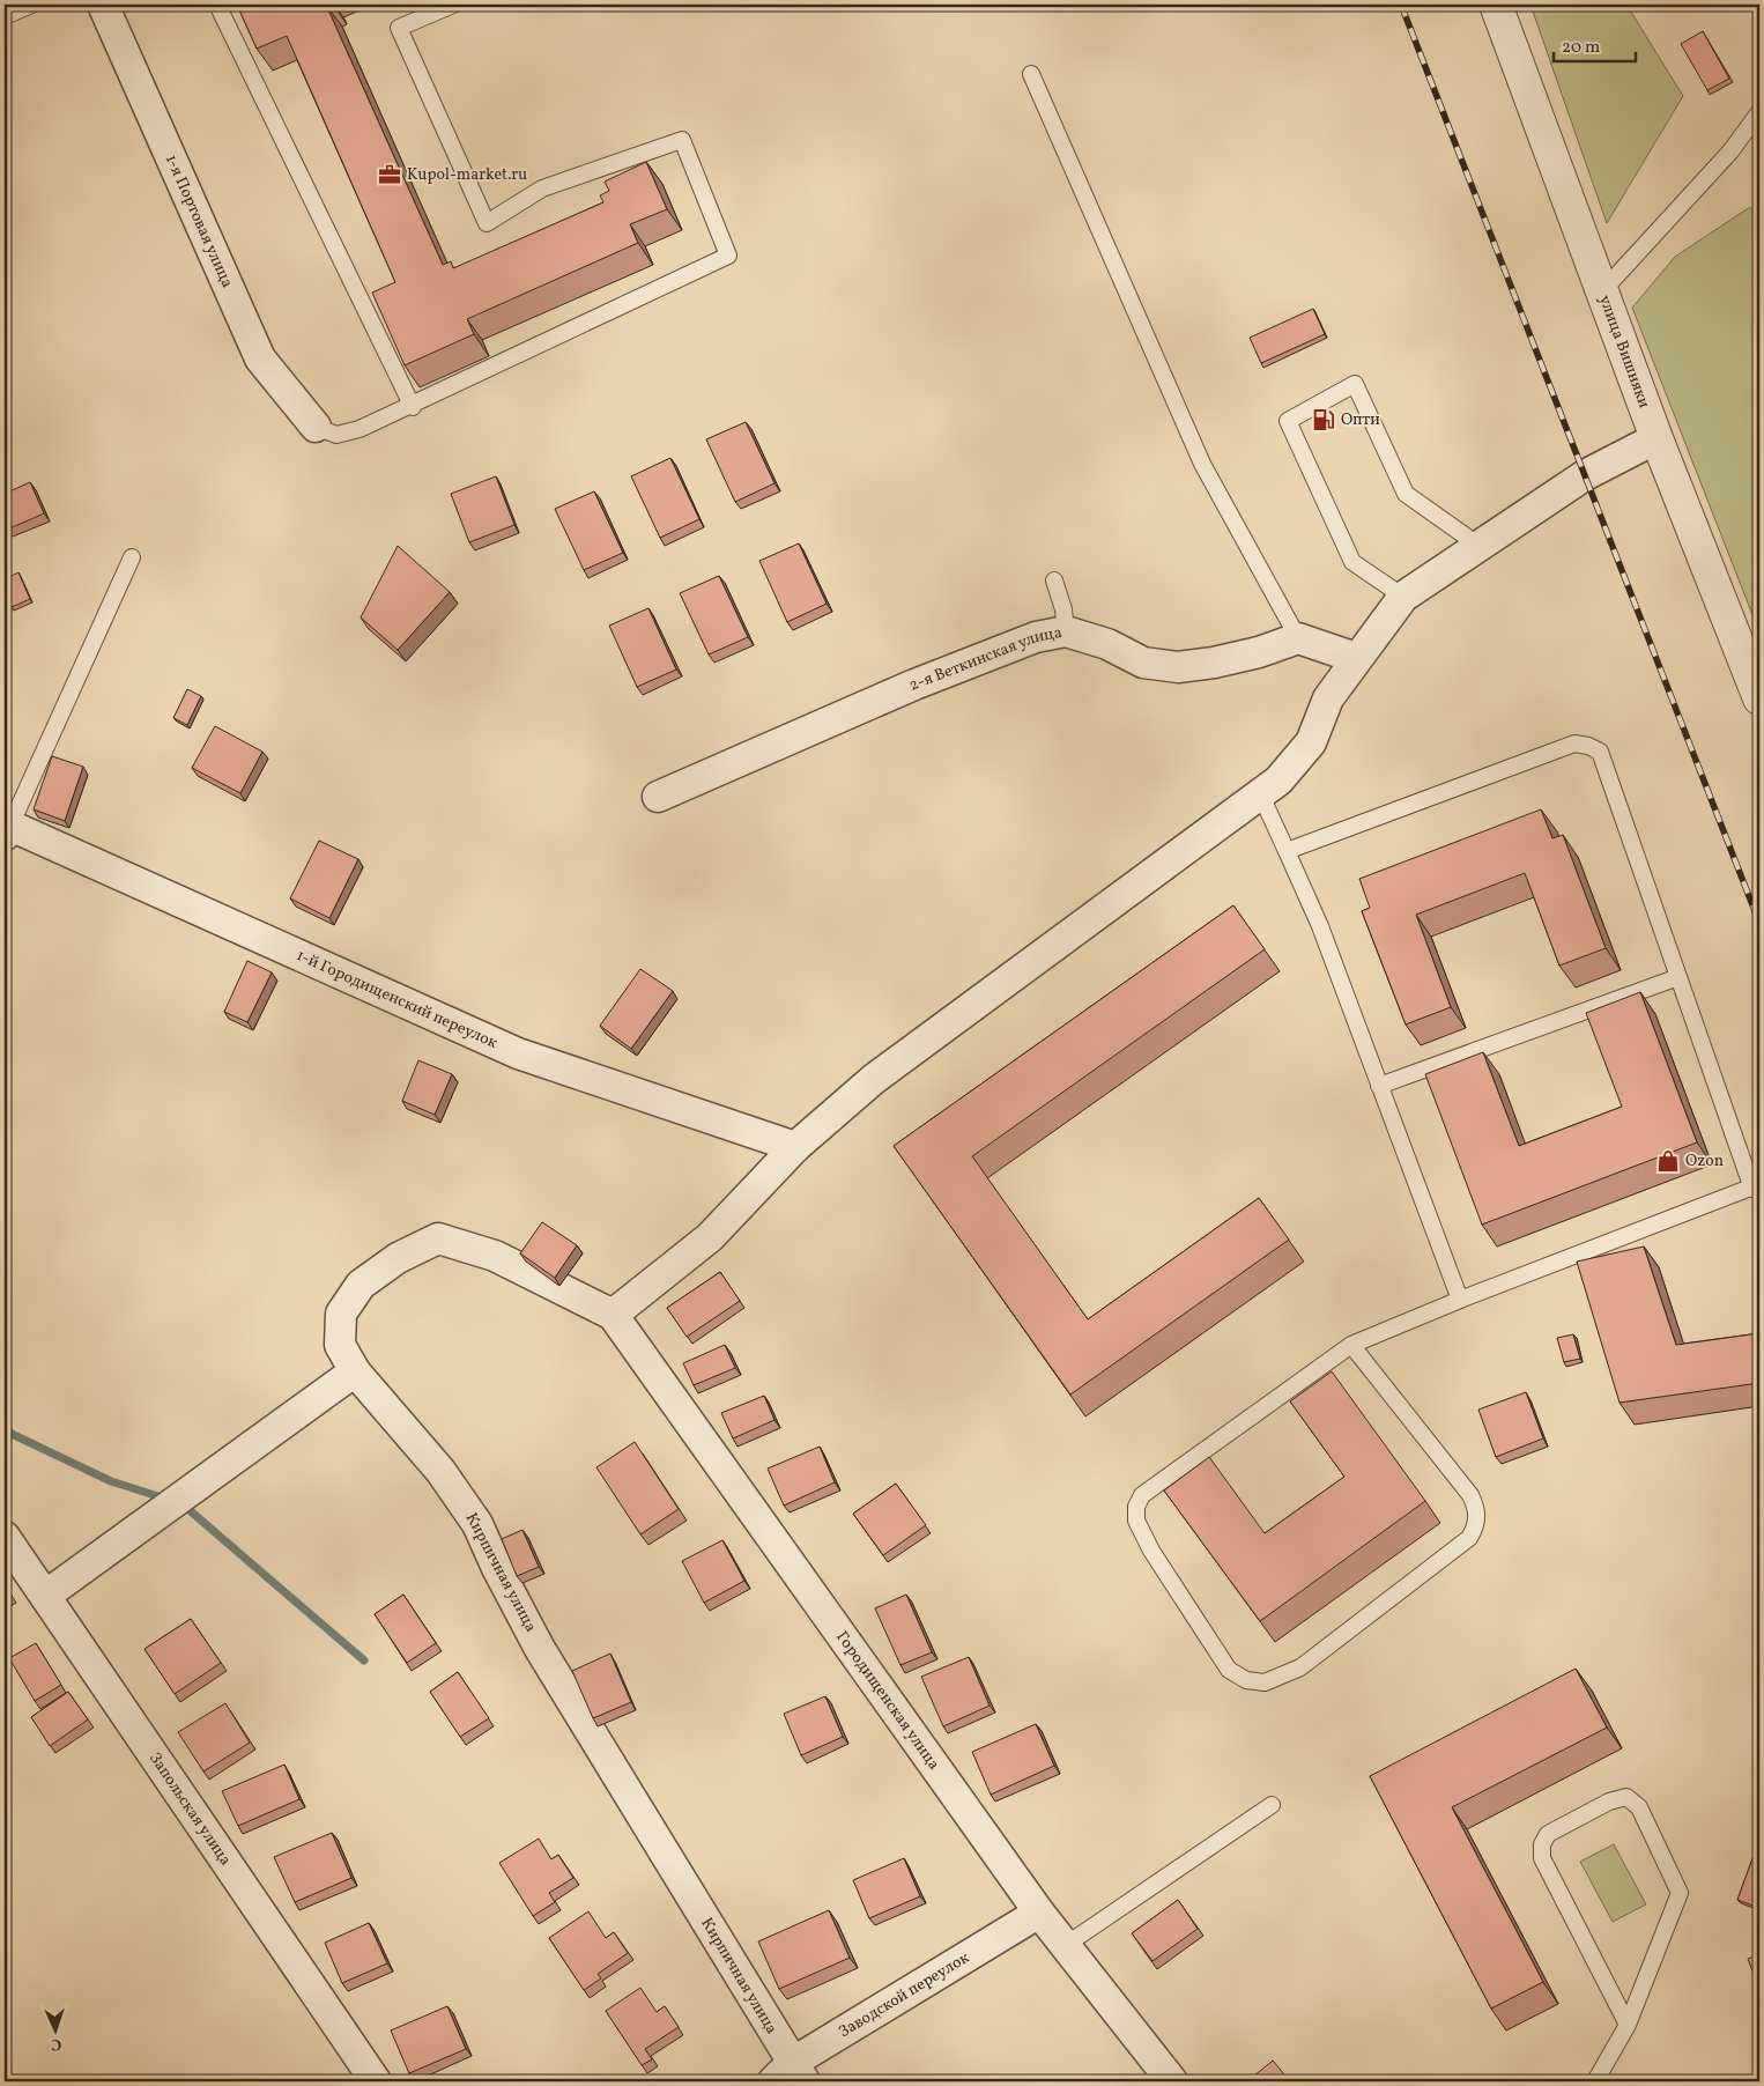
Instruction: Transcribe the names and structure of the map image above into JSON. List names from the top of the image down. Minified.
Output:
{"streets":{"street":["1-я Портовая улица","улица Вишняки","2-я Веткинская улица","1-й Городищенский переулок","Кирпичная улица","Городищенская улица","Запольская улица","Заводской переулок"]},"crossings":[["Кирпичная улица","Городищенская улица"],["Кирпичная улица","Заводской переулок"],["Городищенская улица","Заводской переулок"]],"places":{"office":["Kupol-market.ru"],"fuel station":["Опти"],"shop":["Ozon"]},"scale_bar":"20 m","north":"bottom"}
